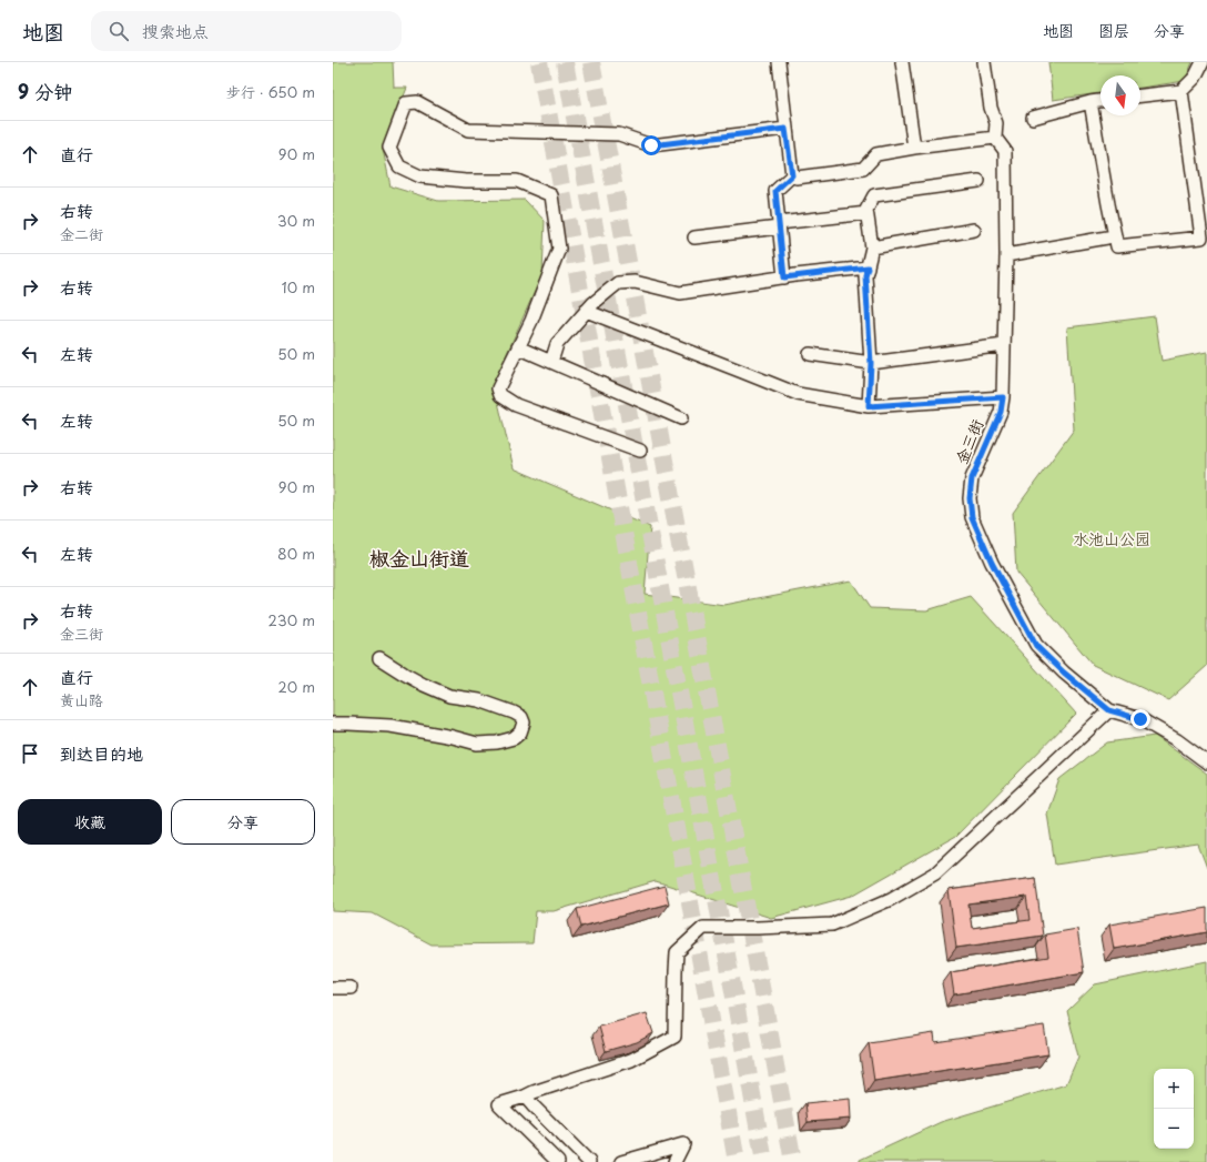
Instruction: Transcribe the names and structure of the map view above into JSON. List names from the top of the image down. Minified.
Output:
{"streets":{"street":["金三街"]},"districts":["椒金山街道"],"parks":["水池山公园"],"north":"bottom","page":{"header":"地图","search":"搜索地点","nav":["地图","图层","分享"],"heading":["9 分钟","步行 · 650 m"],"list":[["直行","90 m"],["右转","金二街","30 m"],["右转","10 m"],["左转","50 m"],["左转","50 m"],["右转","90 m"],["左转","80 m"],["右转","金三街","230 m"],["直行","黄山路","20 m"],"到达目的地"],"buttons":["收藏","分享"],"map_buttons":["+","−"]}}
